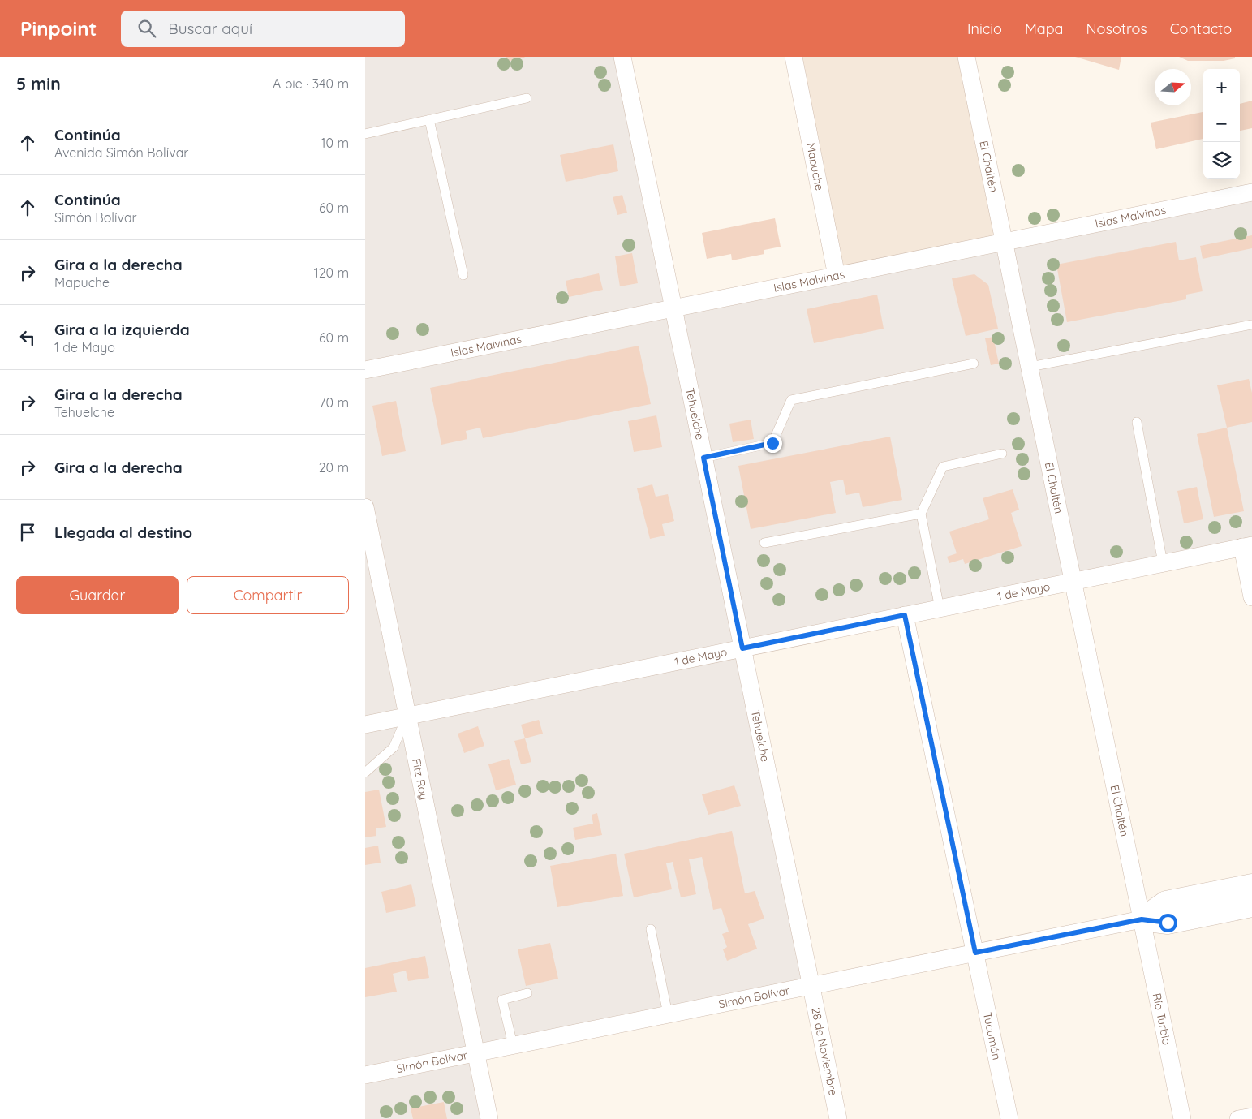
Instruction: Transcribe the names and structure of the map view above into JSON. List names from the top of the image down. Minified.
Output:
{"streets":{"street":["El Chaltén","Mapuche","Islas Malvinas","Tehuelche","1 de Mayo","Fitz Roy","Simón Bolívar","Río Turbio","Tucumán","28 de Noviembre"]},"crossings":[["El Chaltén","Islas Malvinas"],["El Chaltén","1 de Mayo"],["El Chaltén","Simón Bolívar"],["El Chaltén","Río Turbio"],["Mapuche","Islas Malvinas"],["Islas Malvinas","Tehuelche"],["Tehuelche","1 de Mayo"],["Tehuelche","Simón Bolívar"],["Tehuelche","28 de Noviembre"],["1 de Mayo","Fitz Roy"],["Fitz Roy","Simón Bolívar"],["Simón Bolívar","Río Turbio"],["Simón Bolívar","Tucumán"],["Simón Bolívar","28 de Noviembre"]],"north":"right","page":{"header":"Pinpoint","search":"Buscar aquí","nav":["Inicio","Mapa","Nosotros","Contacto"],"heading":["5 min","A pie · 340 m"],"map_buttons":["+","−"],"list":[["Continúa","Avenida Simón Bolívar","10 m"],["Continúa","Simón Bolívar","60 m"],["Gira a la derecha","Mapuche","120 m"],["Gira a la izquierda","1 de Mayo","60 m"],["Gira a la derecha","Tehuelche","70 m"],["Gira a la derecha","20 m"],"Llegada al destino"],"buttons":["Guardar","Compartir"]}}
